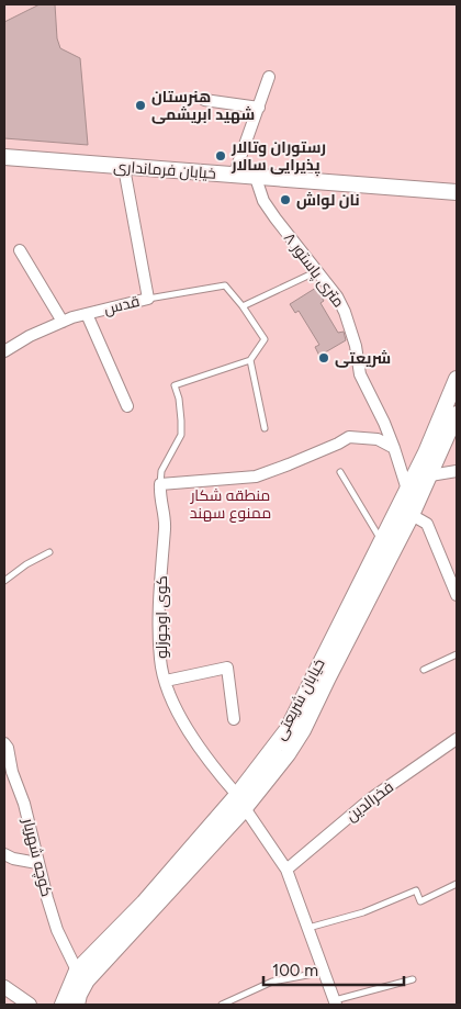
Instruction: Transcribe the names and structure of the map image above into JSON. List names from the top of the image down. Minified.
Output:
{"streets":{"main road":["خیابان فرمانداری","خیابان شریعتی"],"street":["۸ متری پاستور","قدس","کوی اوجوزلو","فخرالدین","کوچه شهریار"]},"crossings":[["خیابان فرمانداری","۸ متری پاستور"],["خیابان فرمانداری","قدس"],["۸ متری پاستور","خیابان شریعتی"],["کوی اوجوزلو","خیابان شریعتی"],["کوی اوجوزلو","فخرالدین"],["خیابان شریعتی","کوچه شهریار"]],"parks":["منطقه شکار ممنوع سهند"],"places":["هنرستان شهید ابریشمی","رستوران وتالار پذیرایی سالار","نان لواش","شریعتی"],"scale_bar":"100 m"}
